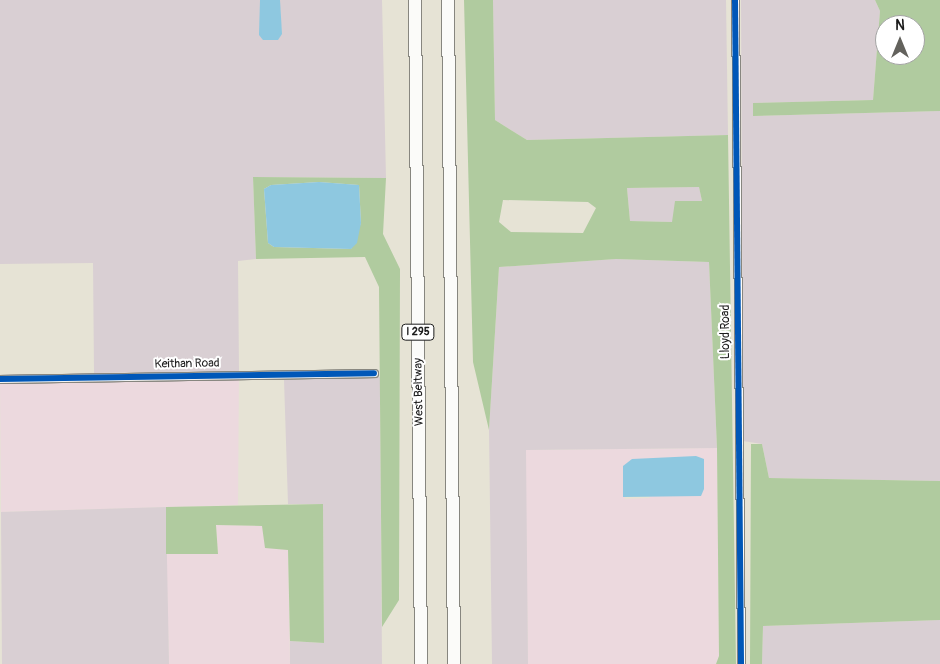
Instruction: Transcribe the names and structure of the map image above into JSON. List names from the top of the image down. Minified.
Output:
{"streets":{"highway":["I 295","West Beltway"],"street":["Lloyd Road","Keithan Road"]},"north":"top"}
